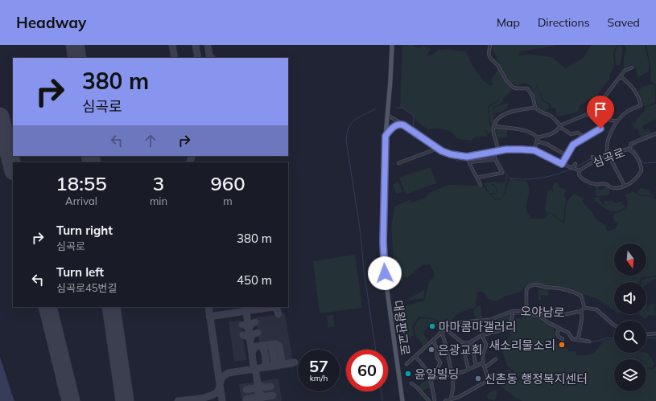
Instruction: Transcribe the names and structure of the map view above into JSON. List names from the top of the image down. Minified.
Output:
{"streets":{"main road":["대왕판교로"],"street":["심곡로","오야남로"]},"crossings":[["심곡로","대왕판교로"]],"places":["마마콤마갤러리","새소리물소리","은광교회","윤일빌딩","신촌동 행정복지센터"],"north":"bottom","page":{"header":"Headway","nav":["Map","Directions","Saved"],"turn":["380 m","심곡로"],"eta":["18:55","Arrival","3","min","960","m"],"list":[{"name":"Turn right","note":"심곡로","value":"380 m"},{"name":"Turn left","note":"심곡로45번길","value":"450 m"}],"speed":"57 km/h","limit":"60"}}
